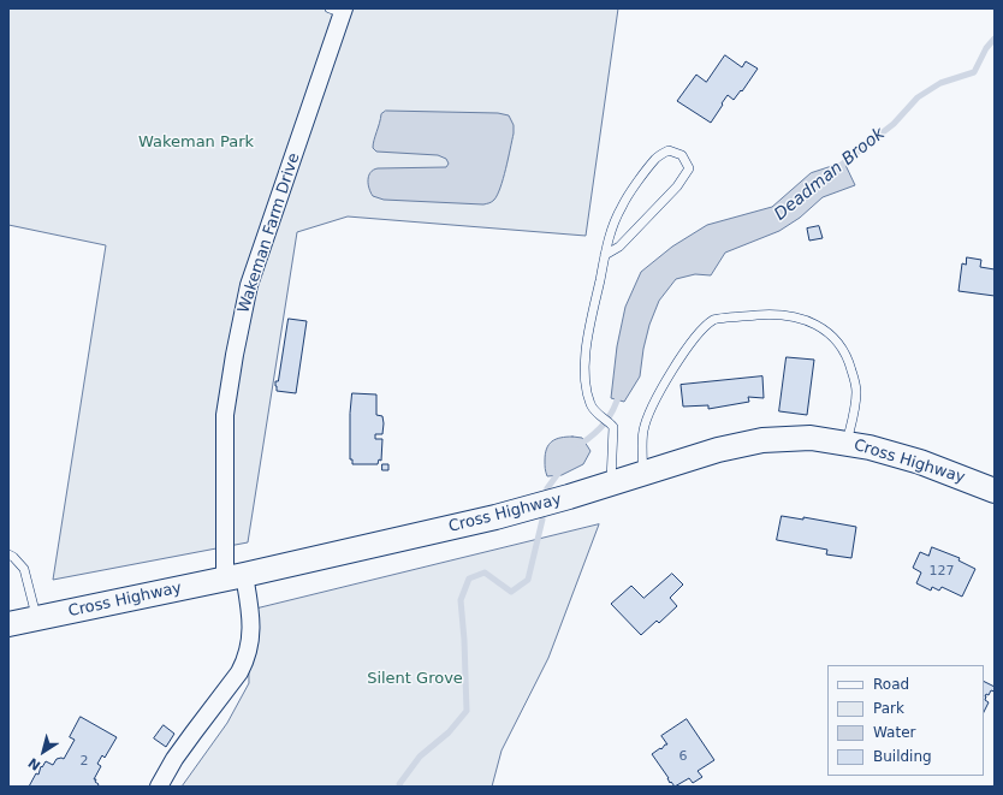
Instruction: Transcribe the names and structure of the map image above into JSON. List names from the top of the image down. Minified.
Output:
{"streets":{"street":["Wakeman Farm Drive","Cross Highway"]},"crossings":[["Wakeman Farm Drive","Cross Highway"]],"water":["Deadman Brook"],"parks":["Wakeman Park","Silent Grove"],"house_numbers":["127","6","2"],"legend":["Road","Park","Water","Building"],"north":"bottom left"}
